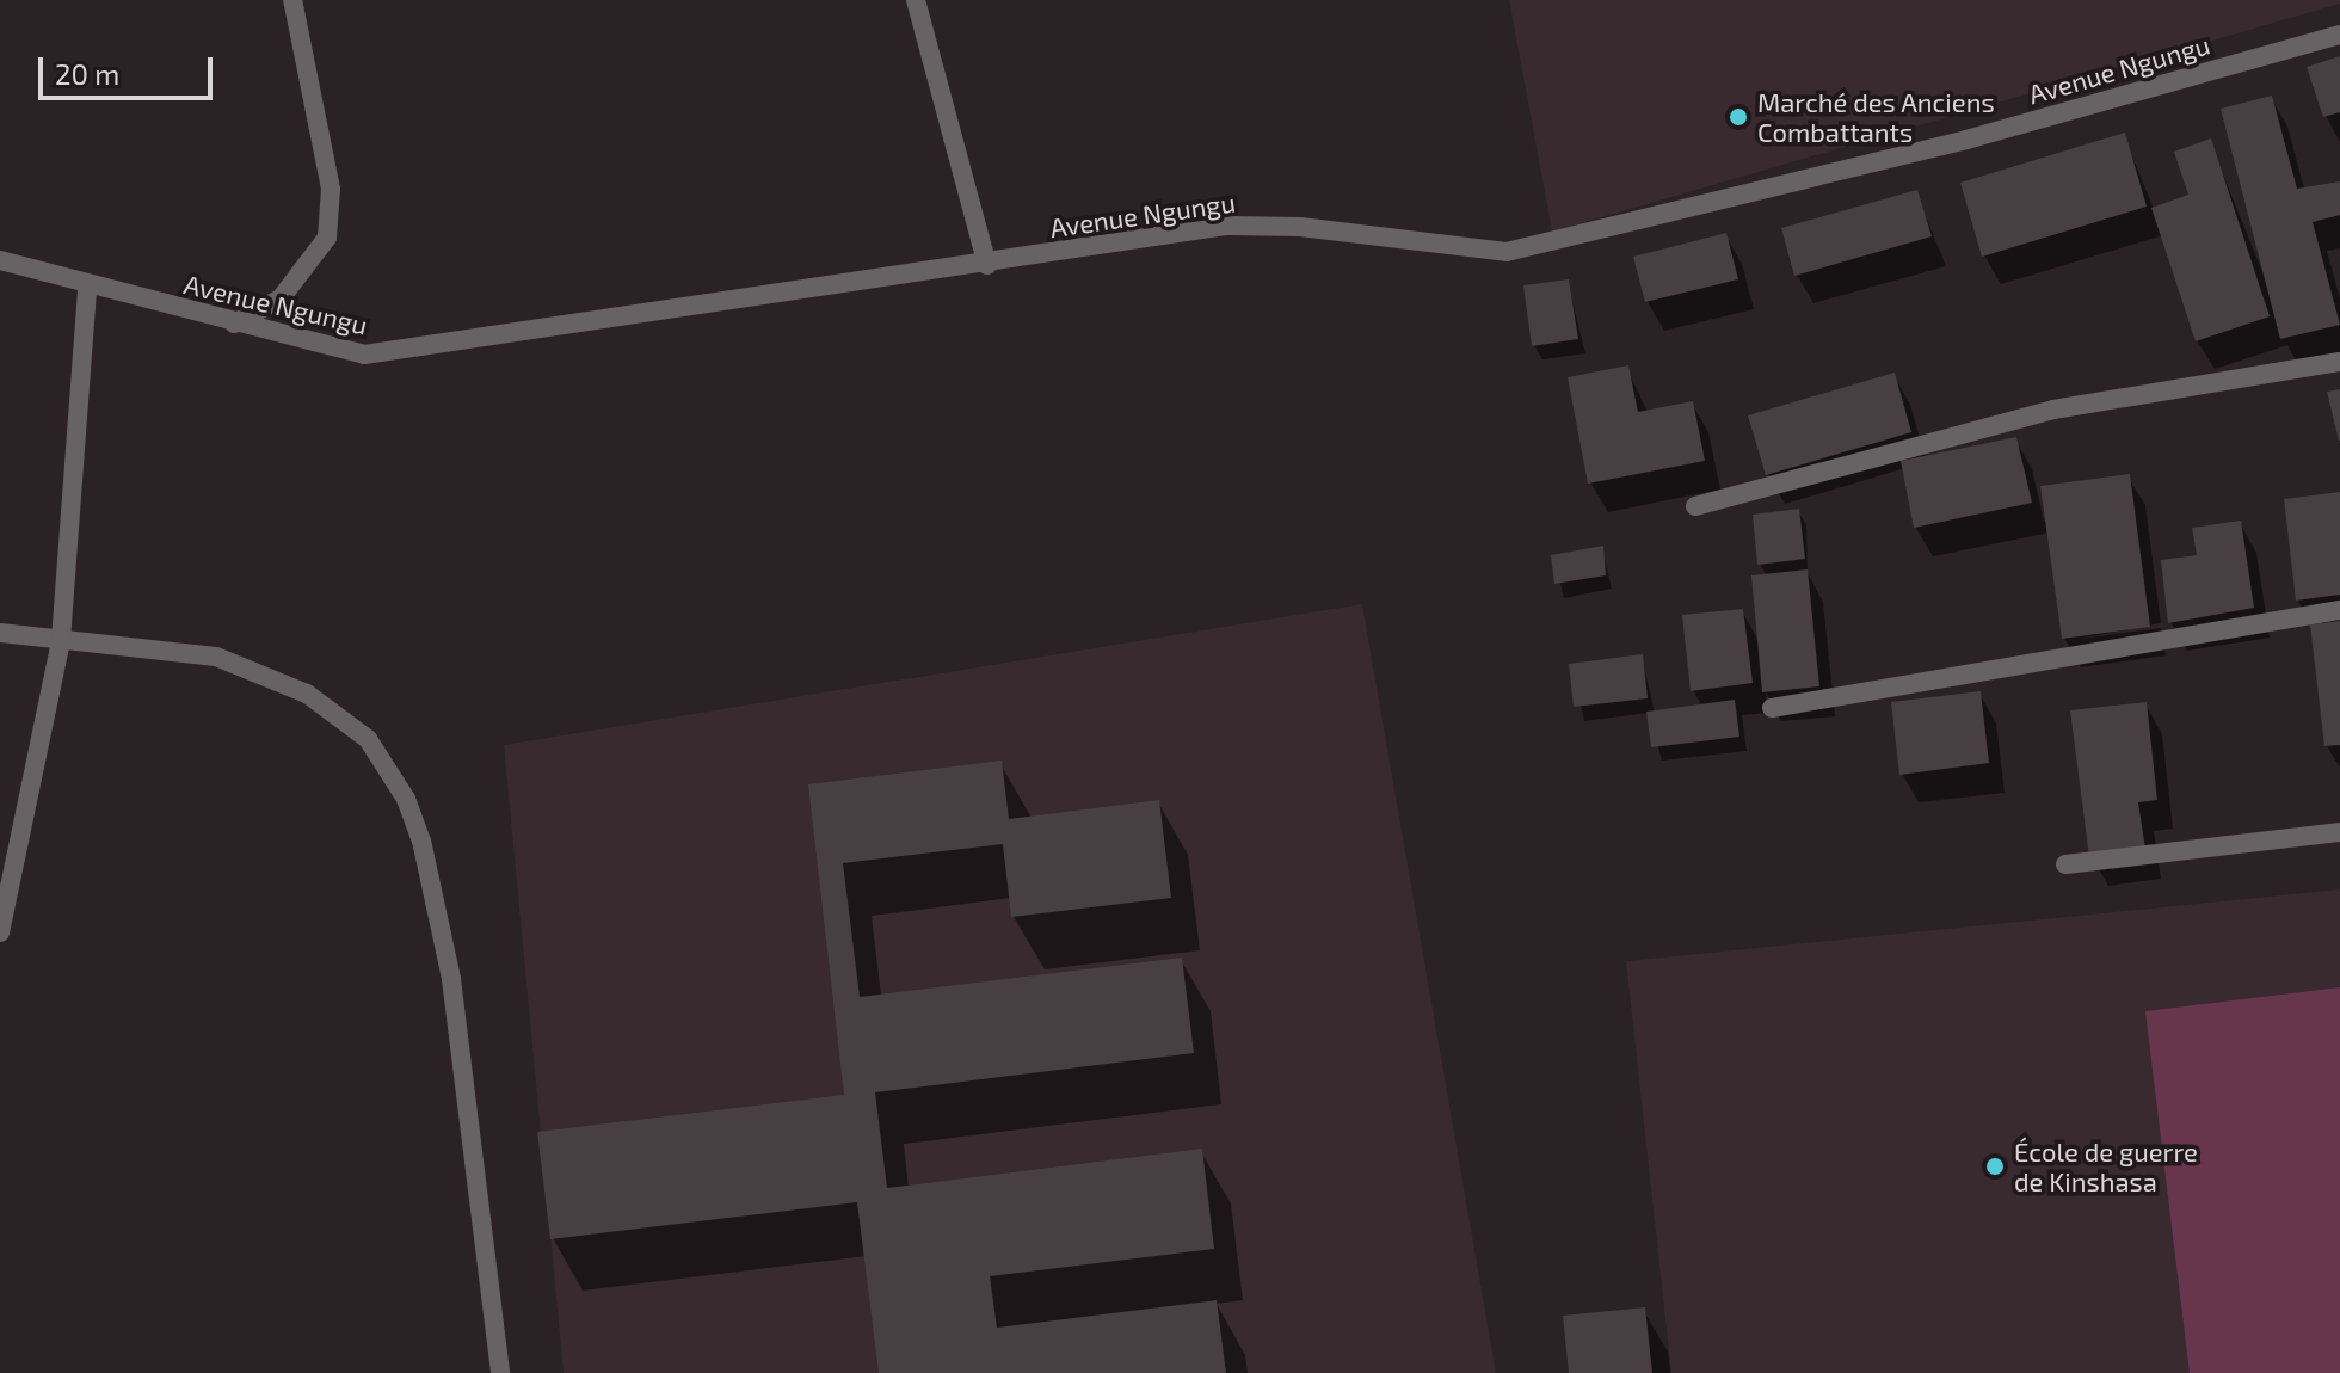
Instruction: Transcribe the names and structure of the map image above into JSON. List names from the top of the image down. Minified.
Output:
{"streets":{"street":["Avenue Ngungu"]},"places":["Marché des Anciens Combattants","École de guerre de Kinshasa"],"scale_bar":"20 m"}
